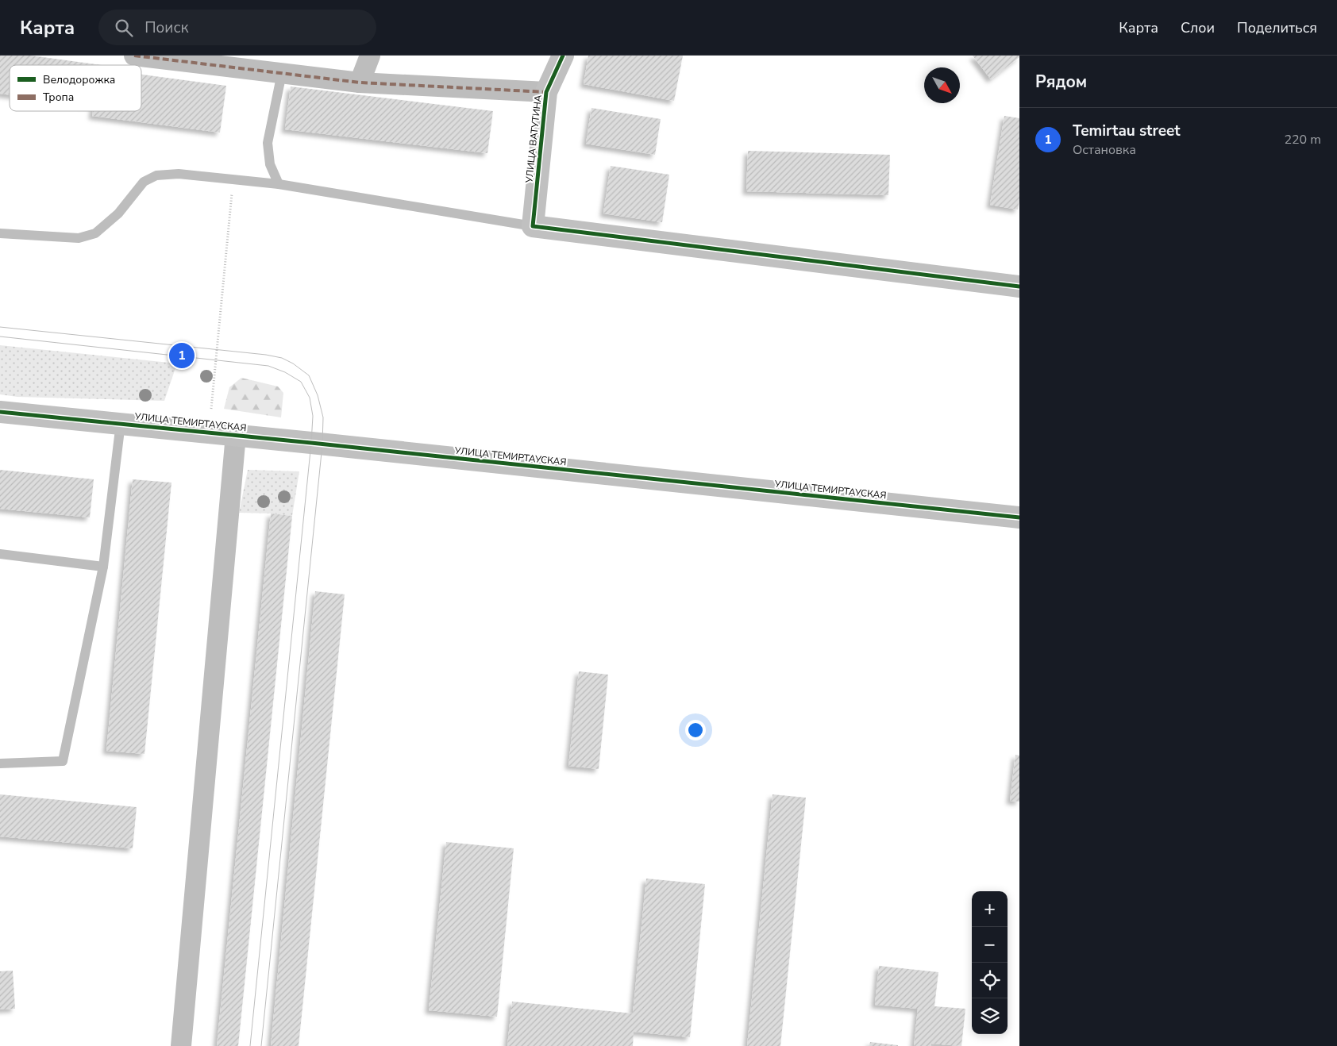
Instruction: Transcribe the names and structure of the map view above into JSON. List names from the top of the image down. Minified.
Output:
{"streets":{"street":["УЛИЦА ВАТУТИНА","УЛИЦА ТЕМИРТАУСКАЯ"]},"legend":["Велодорожка","Тропа"],"north":"bottom right","page":{"header":"Карта","search":"Поиск","nav":["Карта","Слои","Поделиться"],"heading":"Рядом","list":[{"mark":"1","name":"Temirtau street","note":"Остановка","value":"220 m"}],"pins":"1","map_buttons":["+","−"]}}
